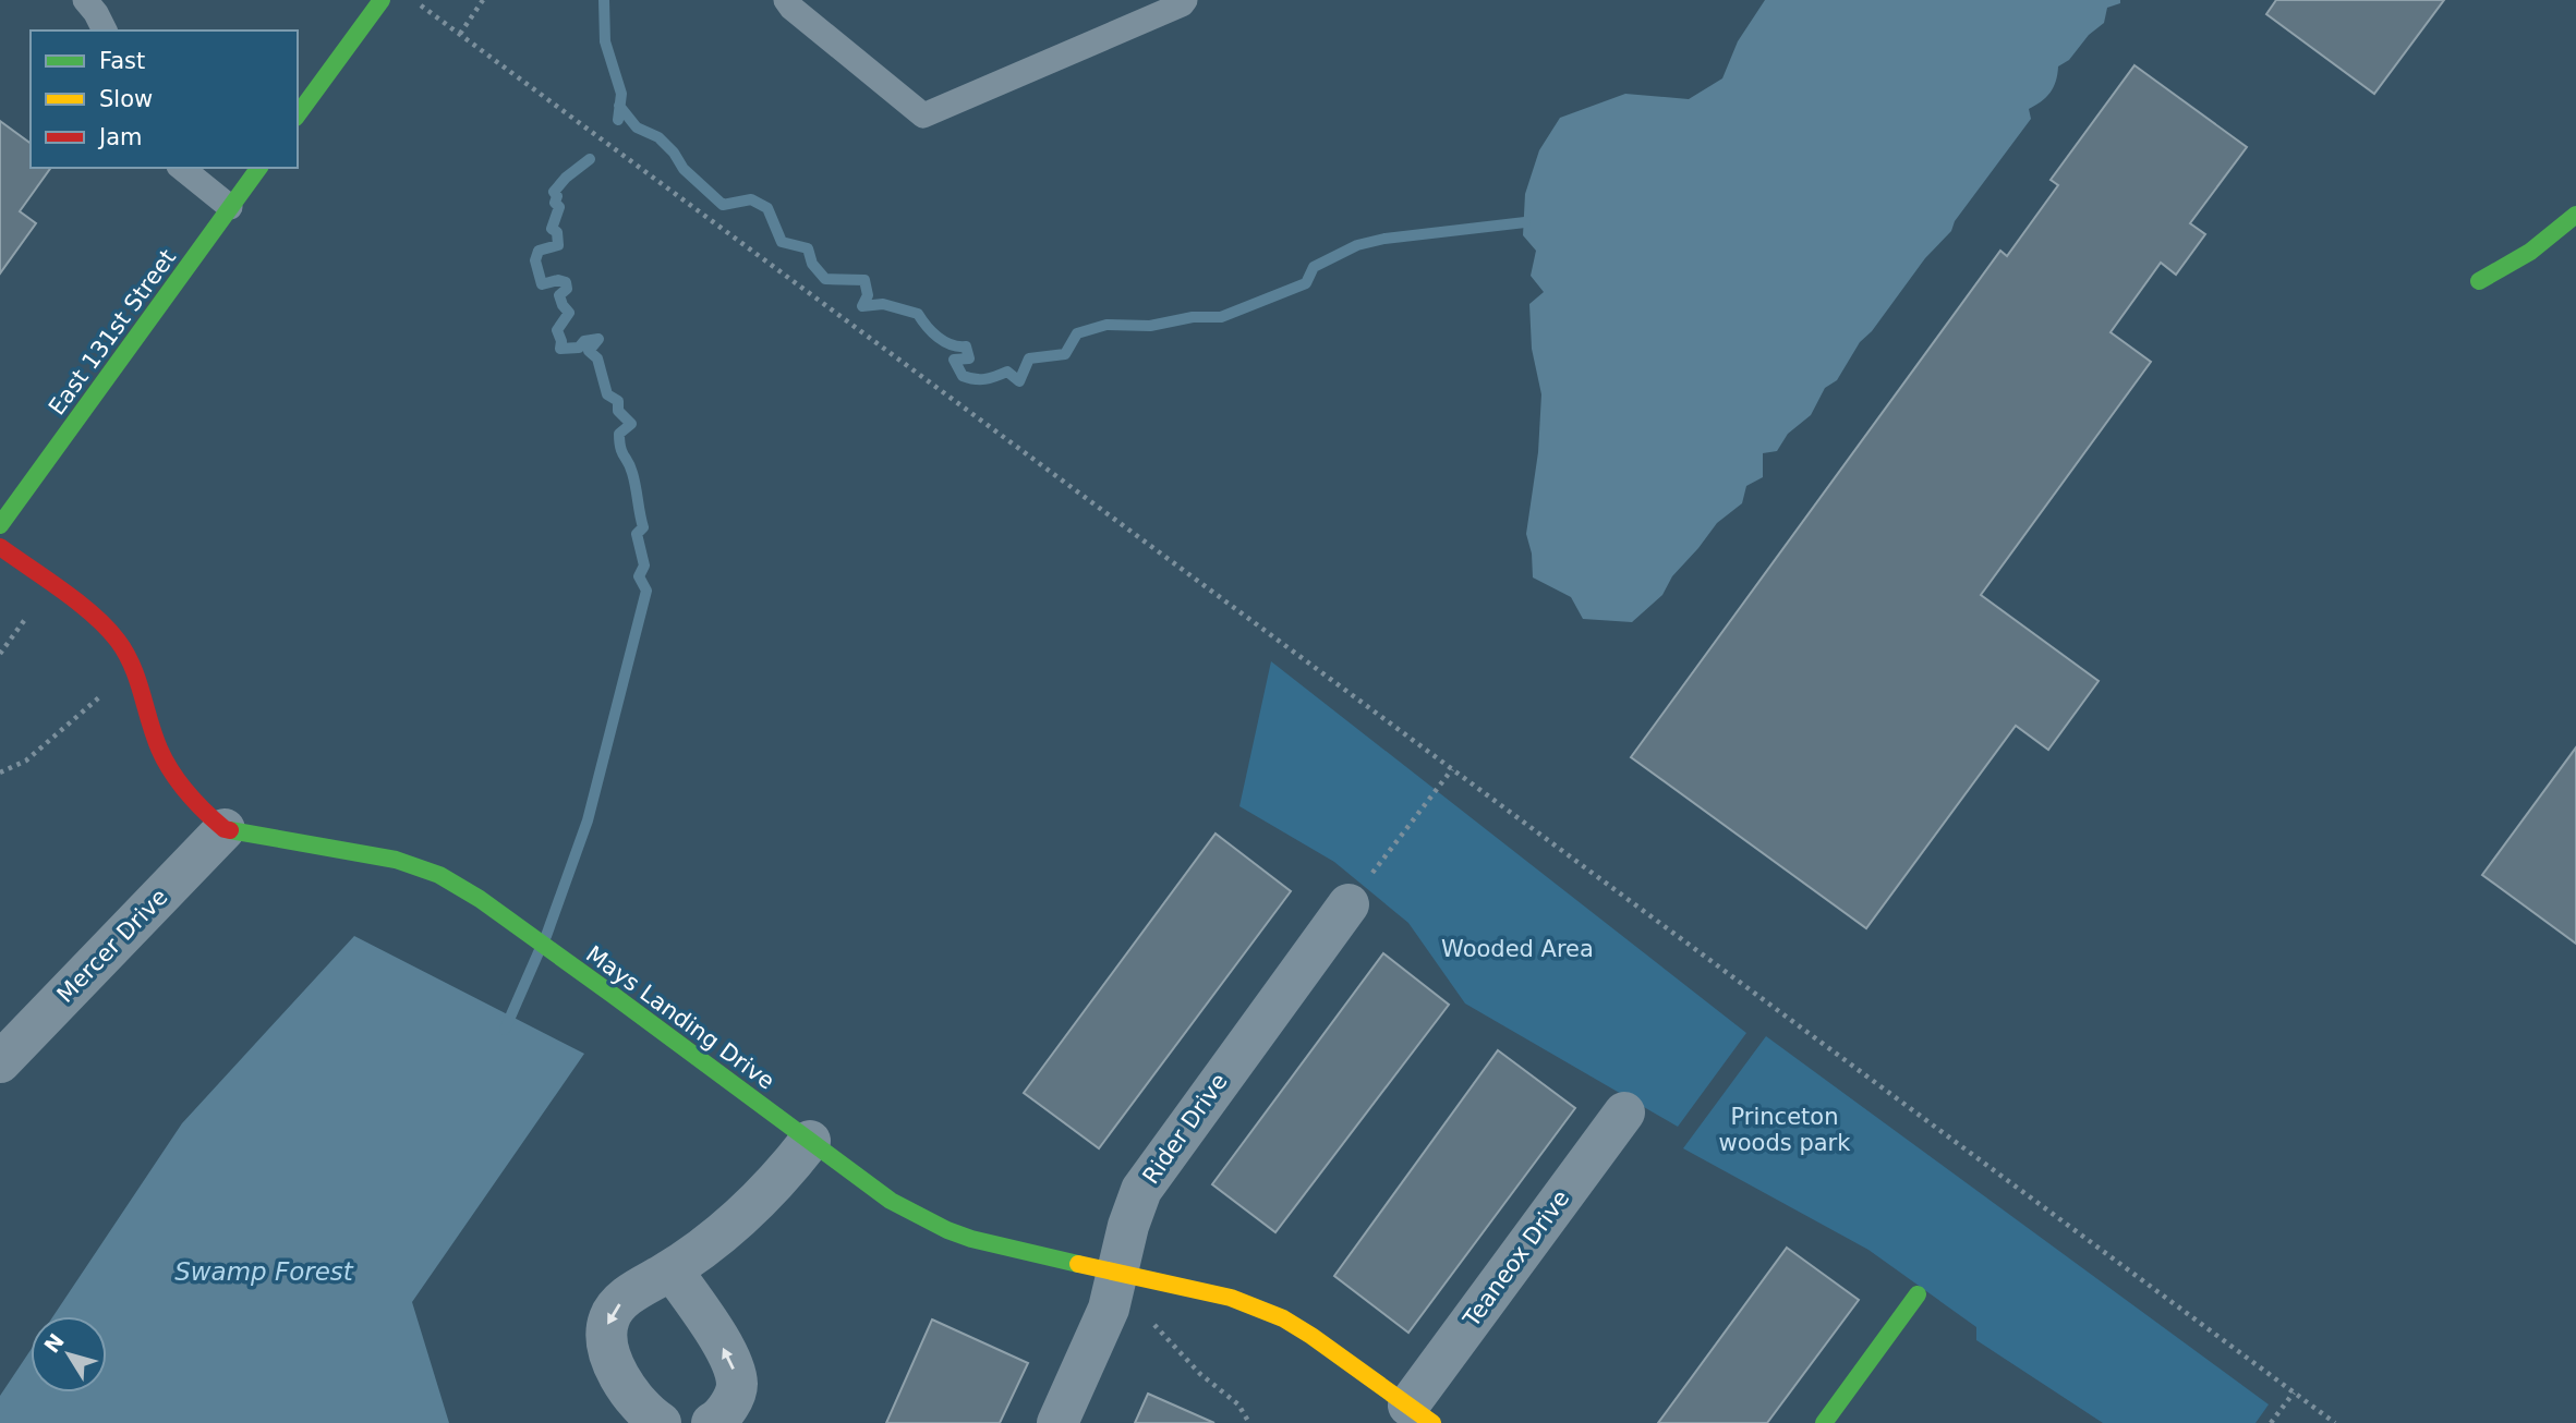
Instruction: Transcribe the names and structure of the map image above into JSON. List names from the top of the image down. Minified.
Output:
{"streets":{"street":["East 131st Street","Mercer Drive","Mays Landing Drive","Rider Drive","Teaneox Drive"]},"crossings":[["Mercer Drive","Mays Landing Drive"],["Mays Landing Drive","Rider Drive"],["Mays Landing Drive","Teaneox Drive"]],"water":["Swamp Forest"],"parks":["Wooded Area","Princeton woods park"],"legend":["Fast","Slow","Jam"],"north":"top left"}
